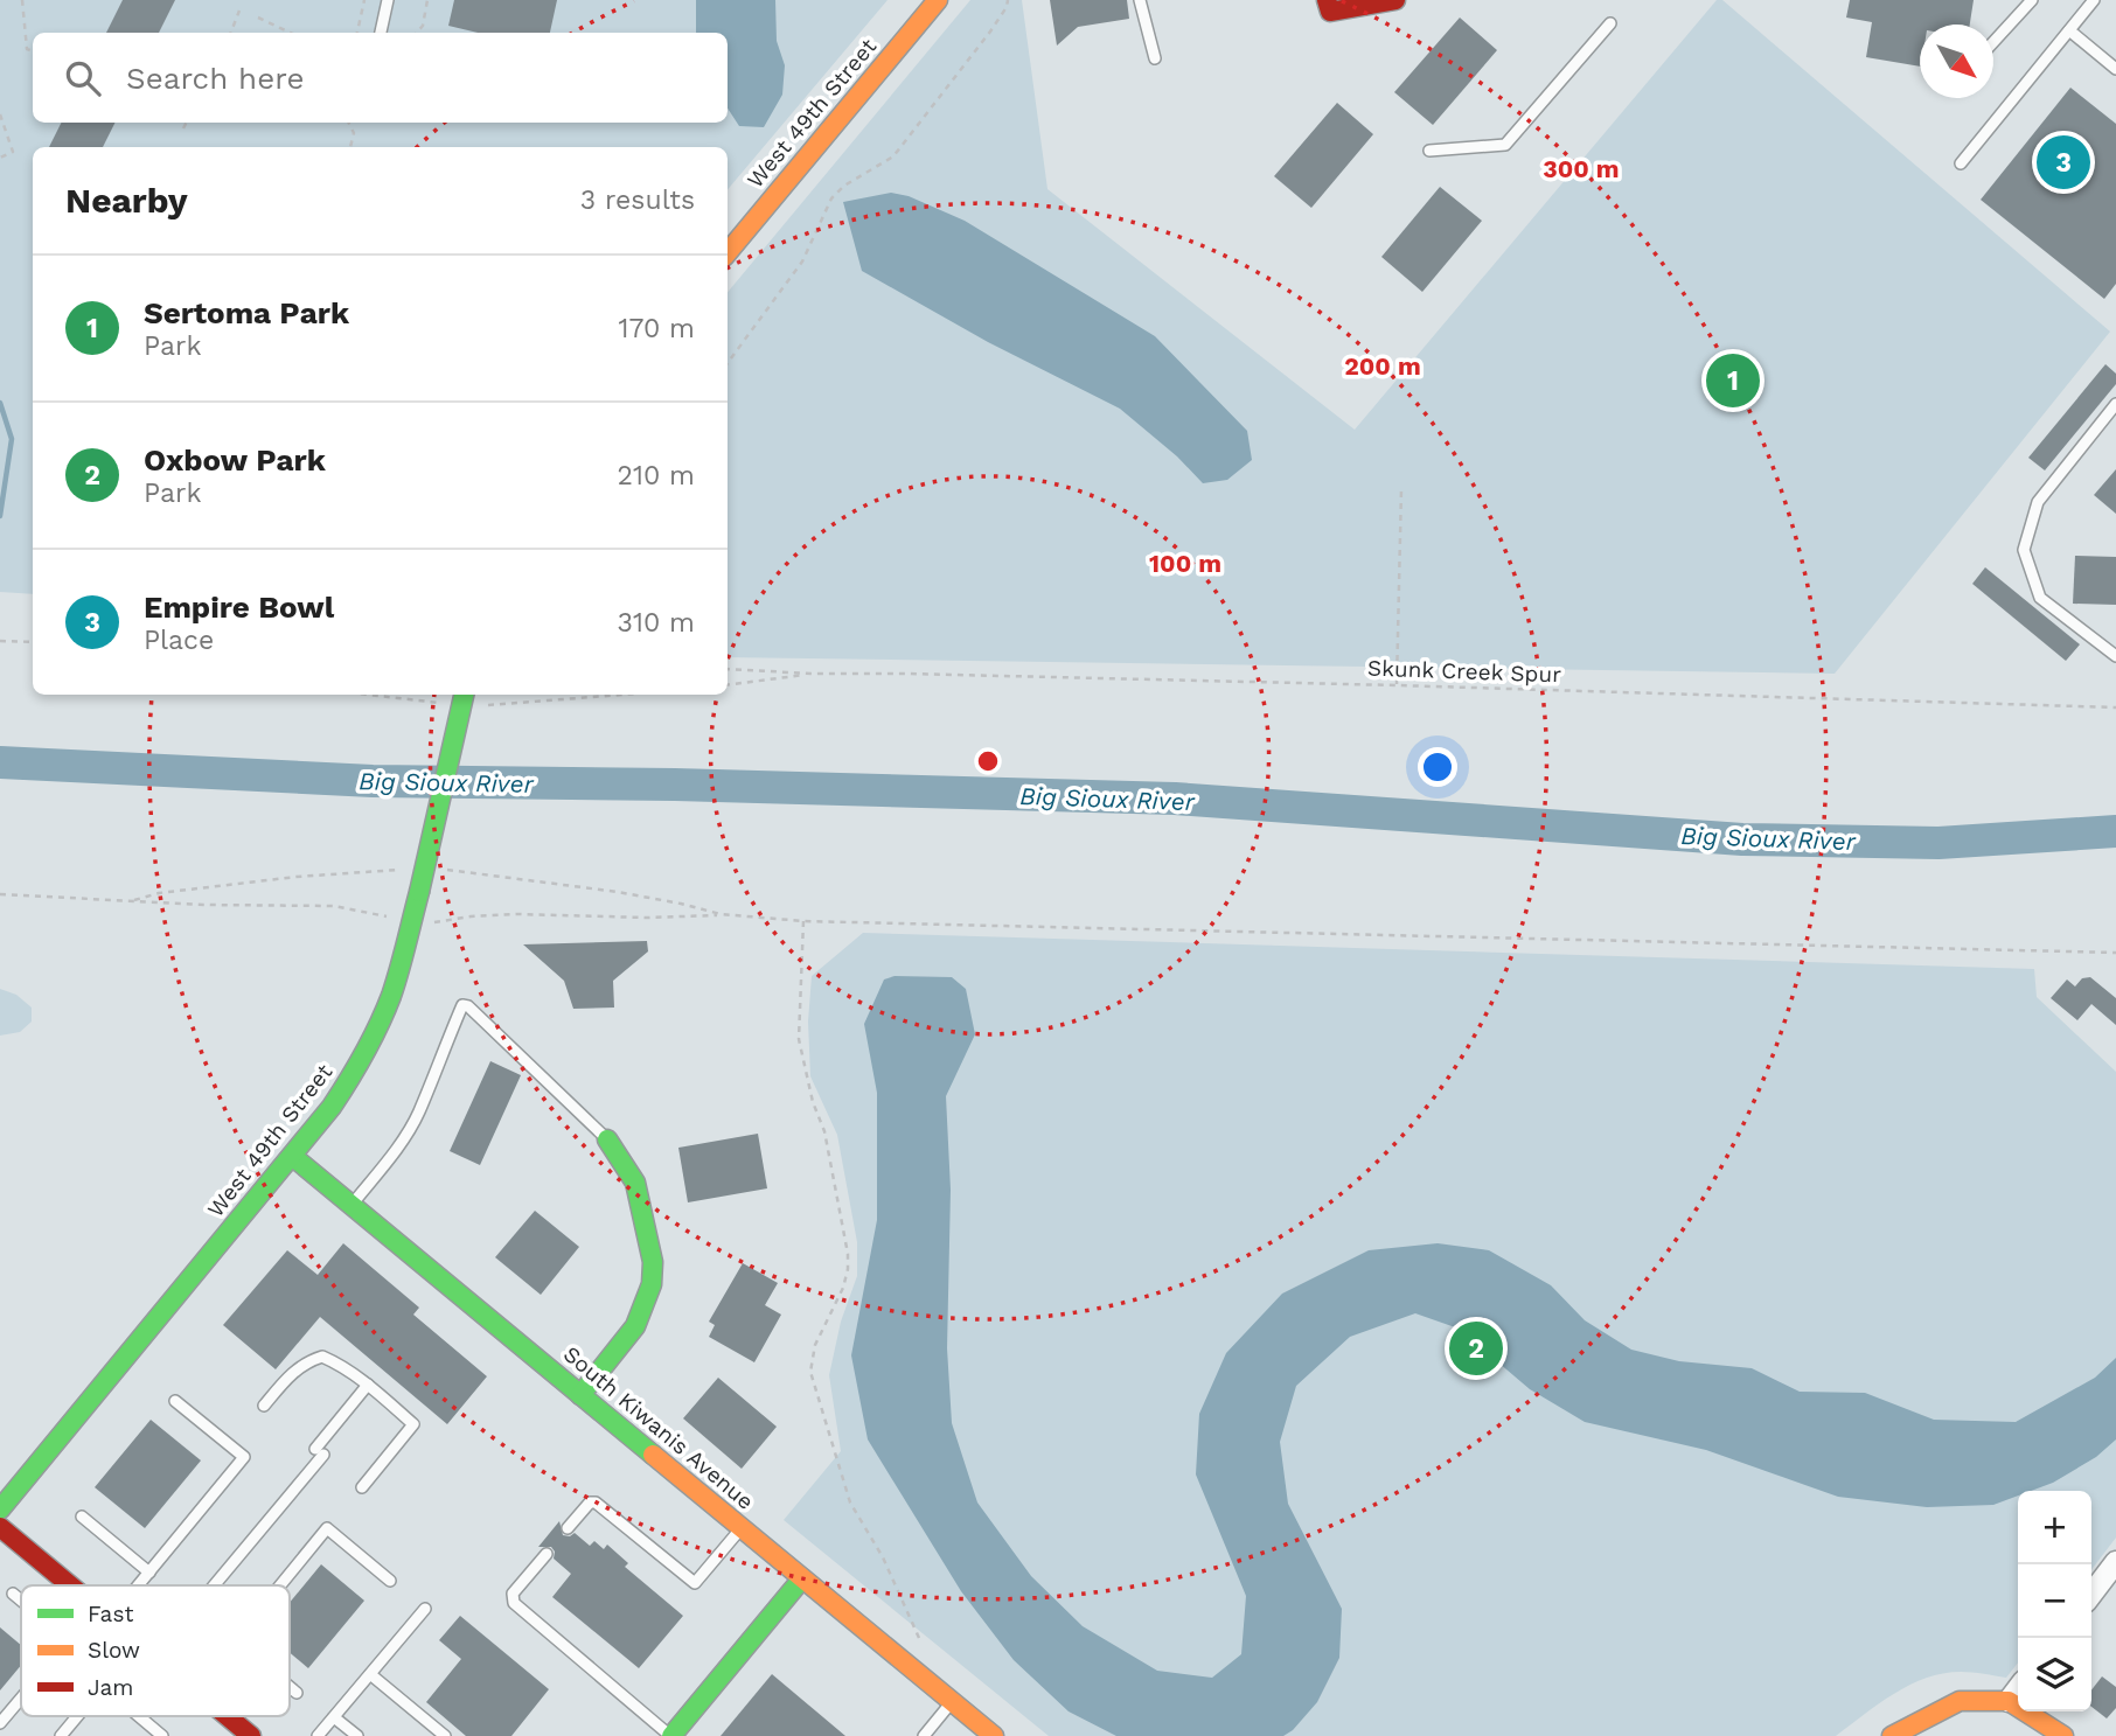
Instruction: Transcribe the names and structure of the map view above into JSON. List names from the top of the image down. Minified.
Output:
{"streets":{"street":["West 49th Street","South Kiwanis Avenue"],"path":["Skunk Creek Spur"]},"crossings":[["West 49th Street","South Kiwanis Avenue"]],"water":["Big Sioux River"],"legend":["Fast","Slow","Jam"],"north":"bottom right","page":{"search":"Search here","pins":["3","1","2"],"heading":["Nearby","3 results"],"list":[{"mark":"1","name":"Sertoma Park","note":"Park","value":"170 m"},{"mark":"2","name":"Oxbow Park","note":"Park","value":"210 m"},{"mark":"3","name":"Empire Bowl","note":"Place","value":"310 m"}],"map_buttons":["+","−"]},"rings":["300 m","200 m","100 m"]}
